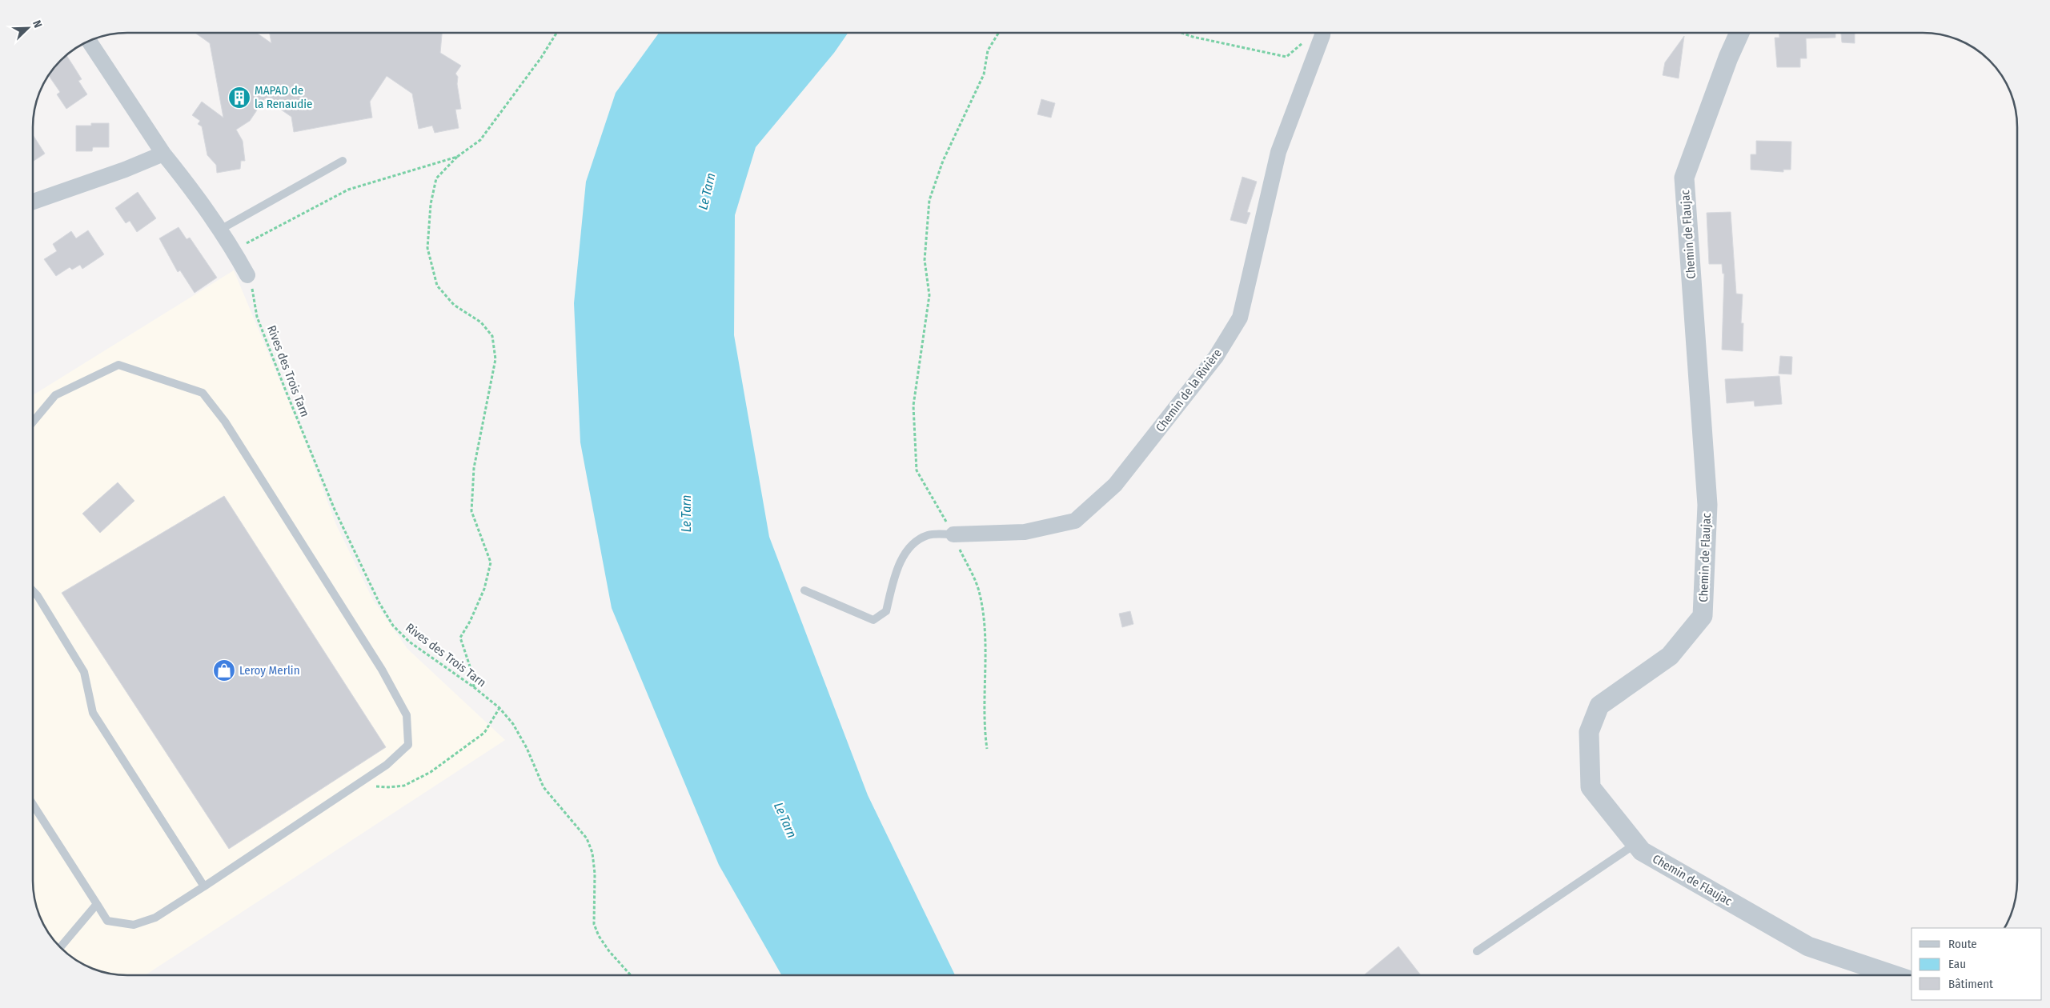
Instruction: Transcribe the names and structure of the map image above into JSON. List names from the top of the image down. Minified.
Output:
{"streets":{"street":["Chemin de Flaujac","Chemin de la Rivière"],"path":["Rives des Trois Tarn"]},"water":["Le Tarn"],"places":{"building":["MAPAD de la Renaudie"],"shop":["Leroy Merlin"]},"legend":["Route","Eau","Bâtiment"],"north":"top right"}
